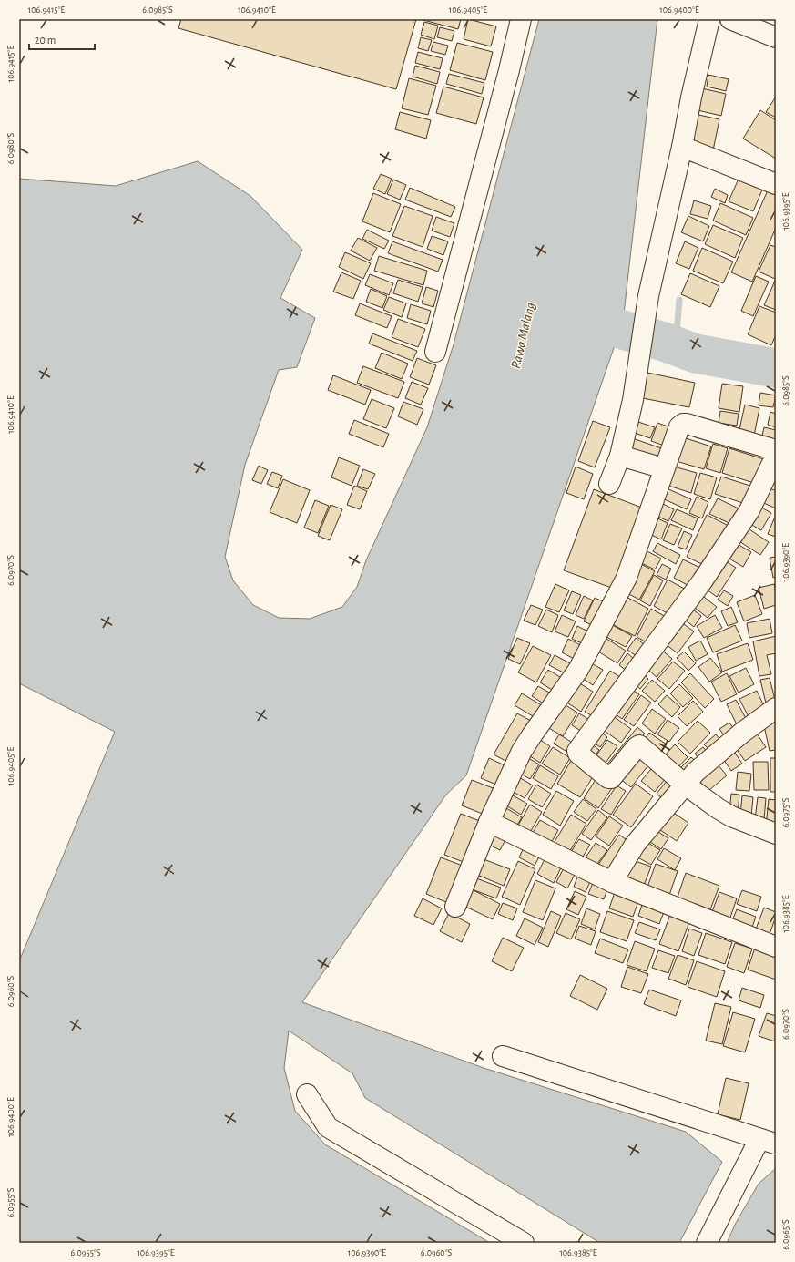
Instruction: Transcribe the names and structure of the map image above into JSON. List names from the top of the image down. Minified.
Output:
{"water":["Rawa Malang"],"scale_bar":"20 m","coordinates":["106.9415°E","6.0985°S","106.9410°E","106.9405°E","106.9400°E","6.0980°S","106.9395°E","106.9390°E","6.0970°S","6.0975°S","106.9385°E","6.0960°S","6.0955°S","6.0965°S"]}
